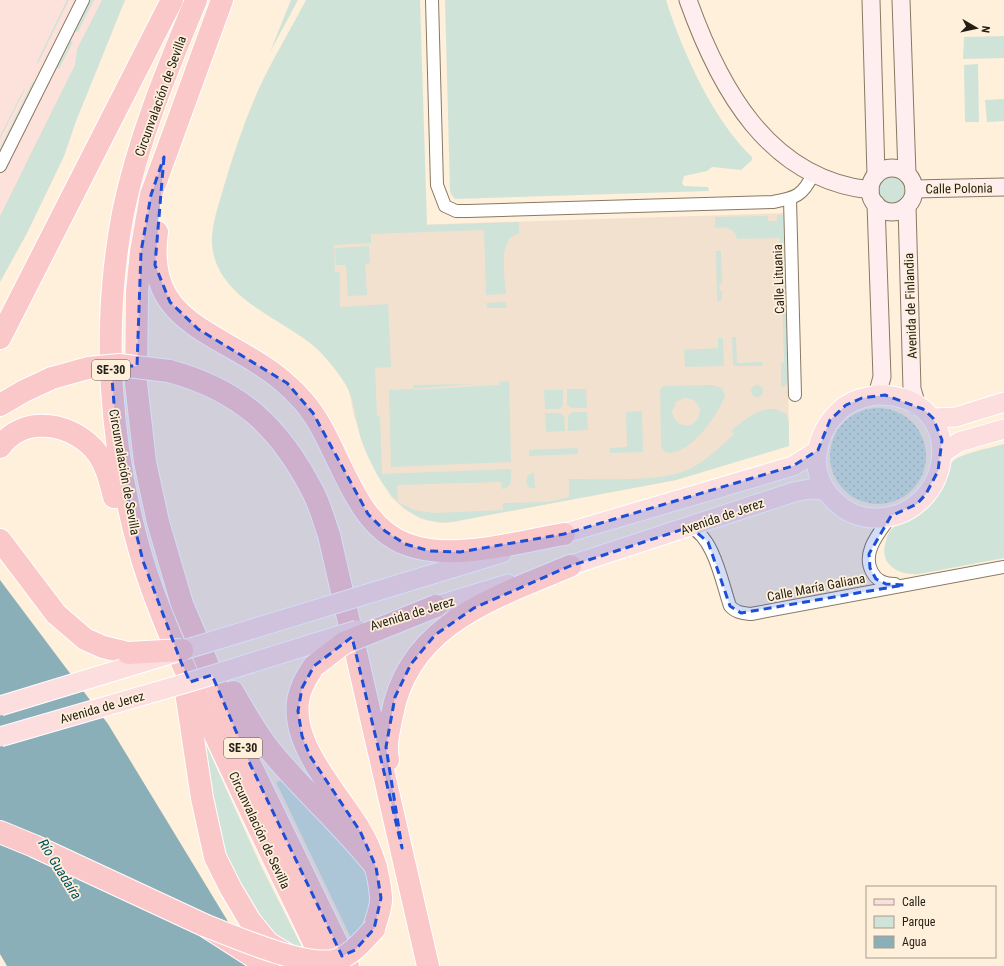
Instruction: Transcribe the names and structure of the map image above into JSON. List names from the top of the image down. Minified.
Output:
{"streets":{"highway":["Circunvalación de Sevilla","SE-30"],"main road":["Calle Polonia","Avenida de Finlandia","Avenida de Jerez"],"street":["Calle Lituania","Calle María Galiana"]},"crossings":[["Circunvalación de Sevilla","Avenida de Jerez"],["Calle Polonia","Avenida de Finlandia"],["Avenida de Finlandia","Avenida de Jerez"],["Avenida de Finlandia","Calle María Galiana"],["Avenida de Jerez","Calle María Galiana"]],"water":["Río Guadaíra"],"legend":["Calle","Parque","Agua"],"north":"right"}
